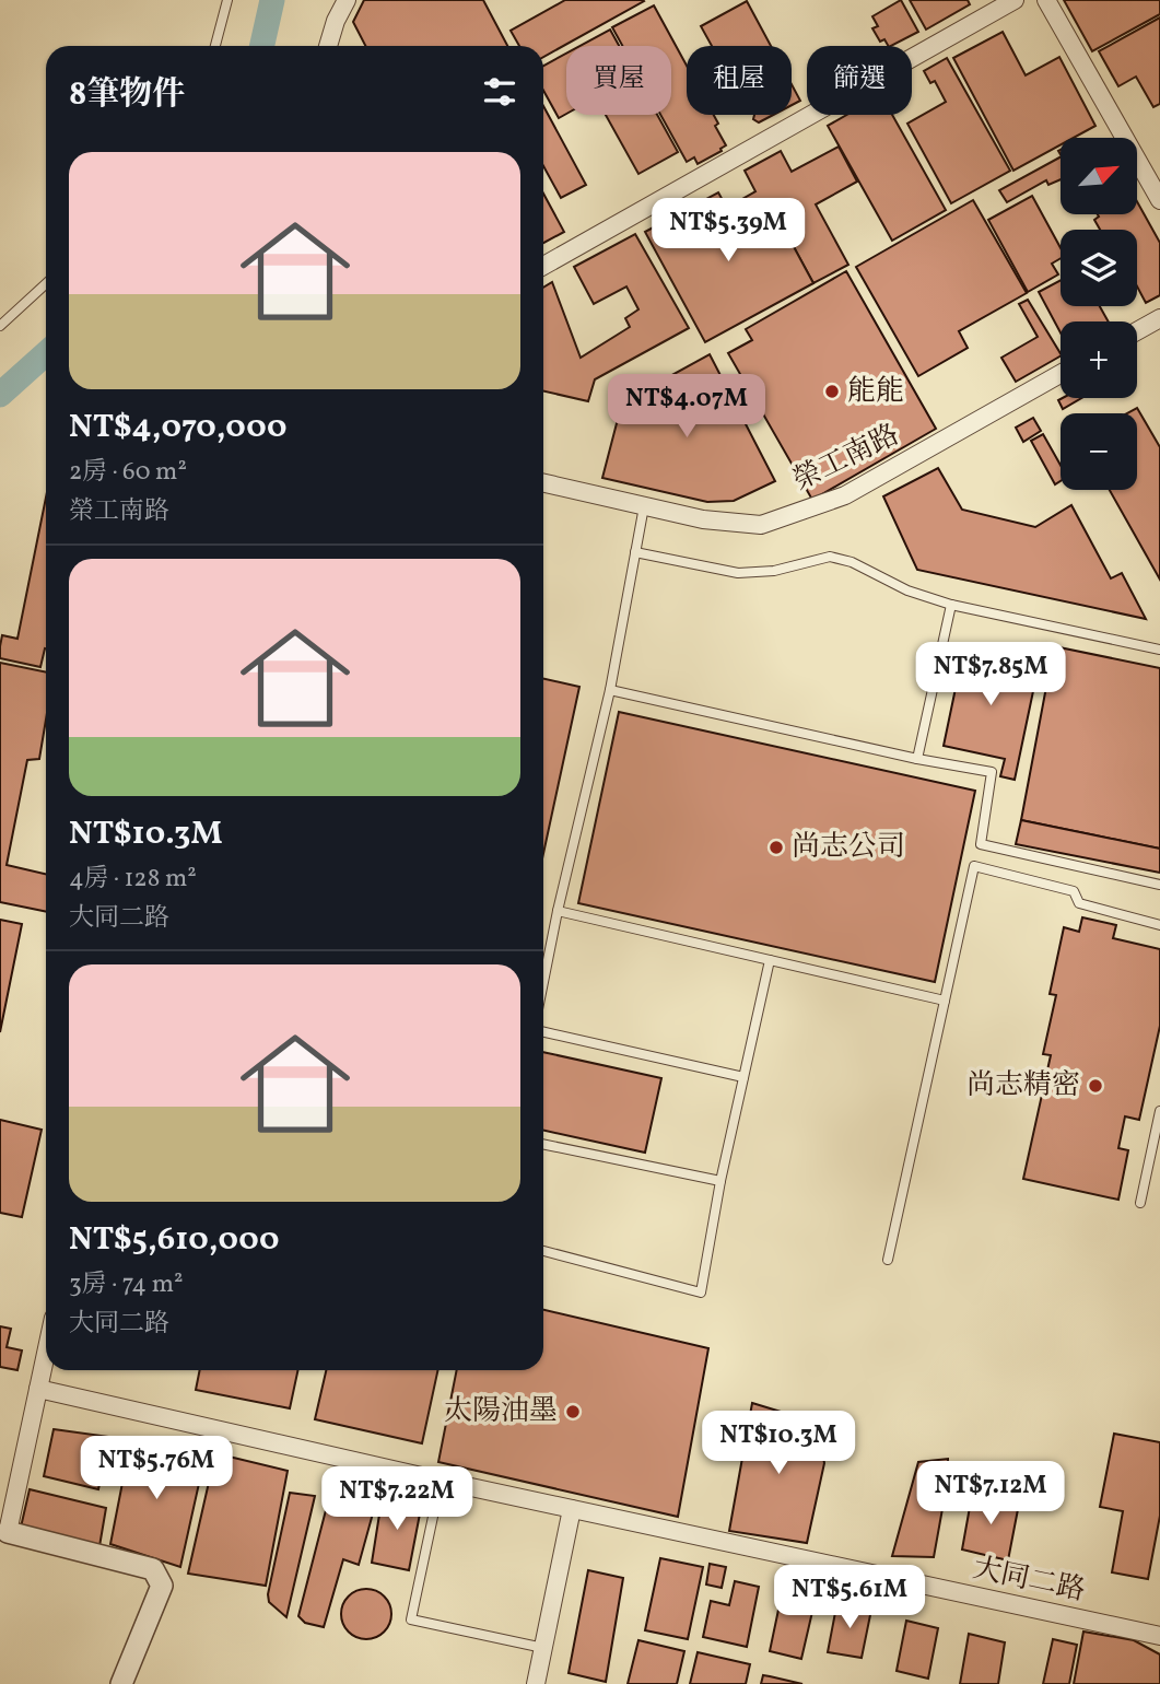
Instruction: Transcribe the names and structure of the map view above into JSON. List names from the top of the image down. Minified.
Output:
{"streets":{"street":["榮工南路","大同二路"]},"places":["能能","尚志公司","尚志精密","太陽油墨"],"north":"top right","page":{"chip":["買屋","租屋","篩選"],"heading":"8筆物件","map_buttons":["+","−"],"list":[{"name":"NT$4,070,000","note":"2房 · 60 m² · 榮工南路"},{"name":"NT$10.3M","note":"4房 · 128 m² · 大同二路"},{"name":"NT$5,610,000","note":"3房 · 74 m² · 大同二路"}],"price":["NT$5.39M","NT$4.07M","NT$7.85M","NT$10.3M","NT$5.76M","NT$7.12M","NT$7.22M","NT$5.61M"]}}
